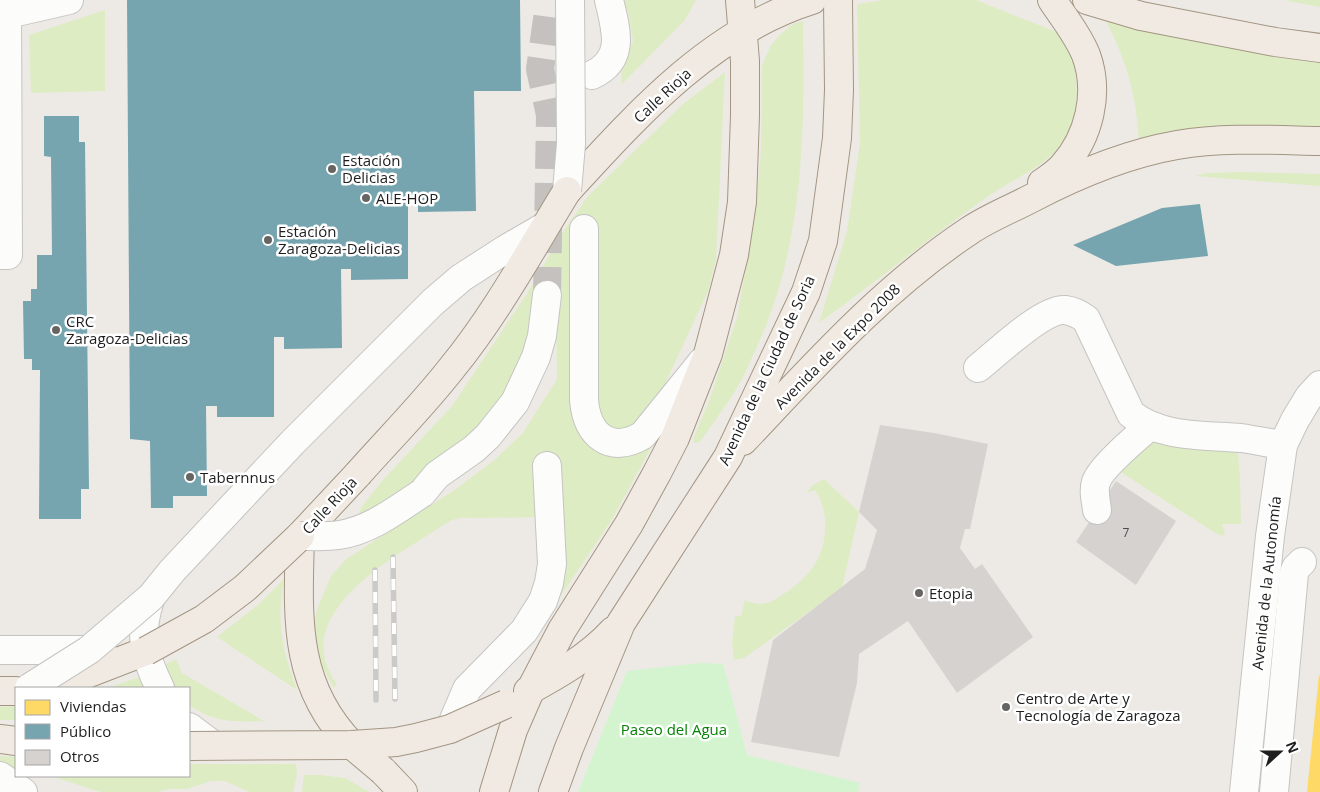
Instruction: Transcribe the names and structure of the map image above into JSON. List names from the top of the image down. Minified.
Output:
{"streets":{"main road":["Calle Rioja","Avenida de la Expo 2008","Avenida de la Ciudad de Soria"],"street":["Avenida de la Autonomía"]},"crossings":[["Avenida de la Expo 2008","Avenida de la Ciudad de Soria"]],"parks":["Paseo del Agua"],"places":["Estación Delicias","ALE-HOP","Estación Zaragoza-Delicias","CRC Zaragoza-Delicias","Tabernnus","Etopia","Centro de Arte y Tecnología de Zaragoza"],"house_numbers":["7"],"legend":["Viviendas","Público","Otros"],"north":"right"}
